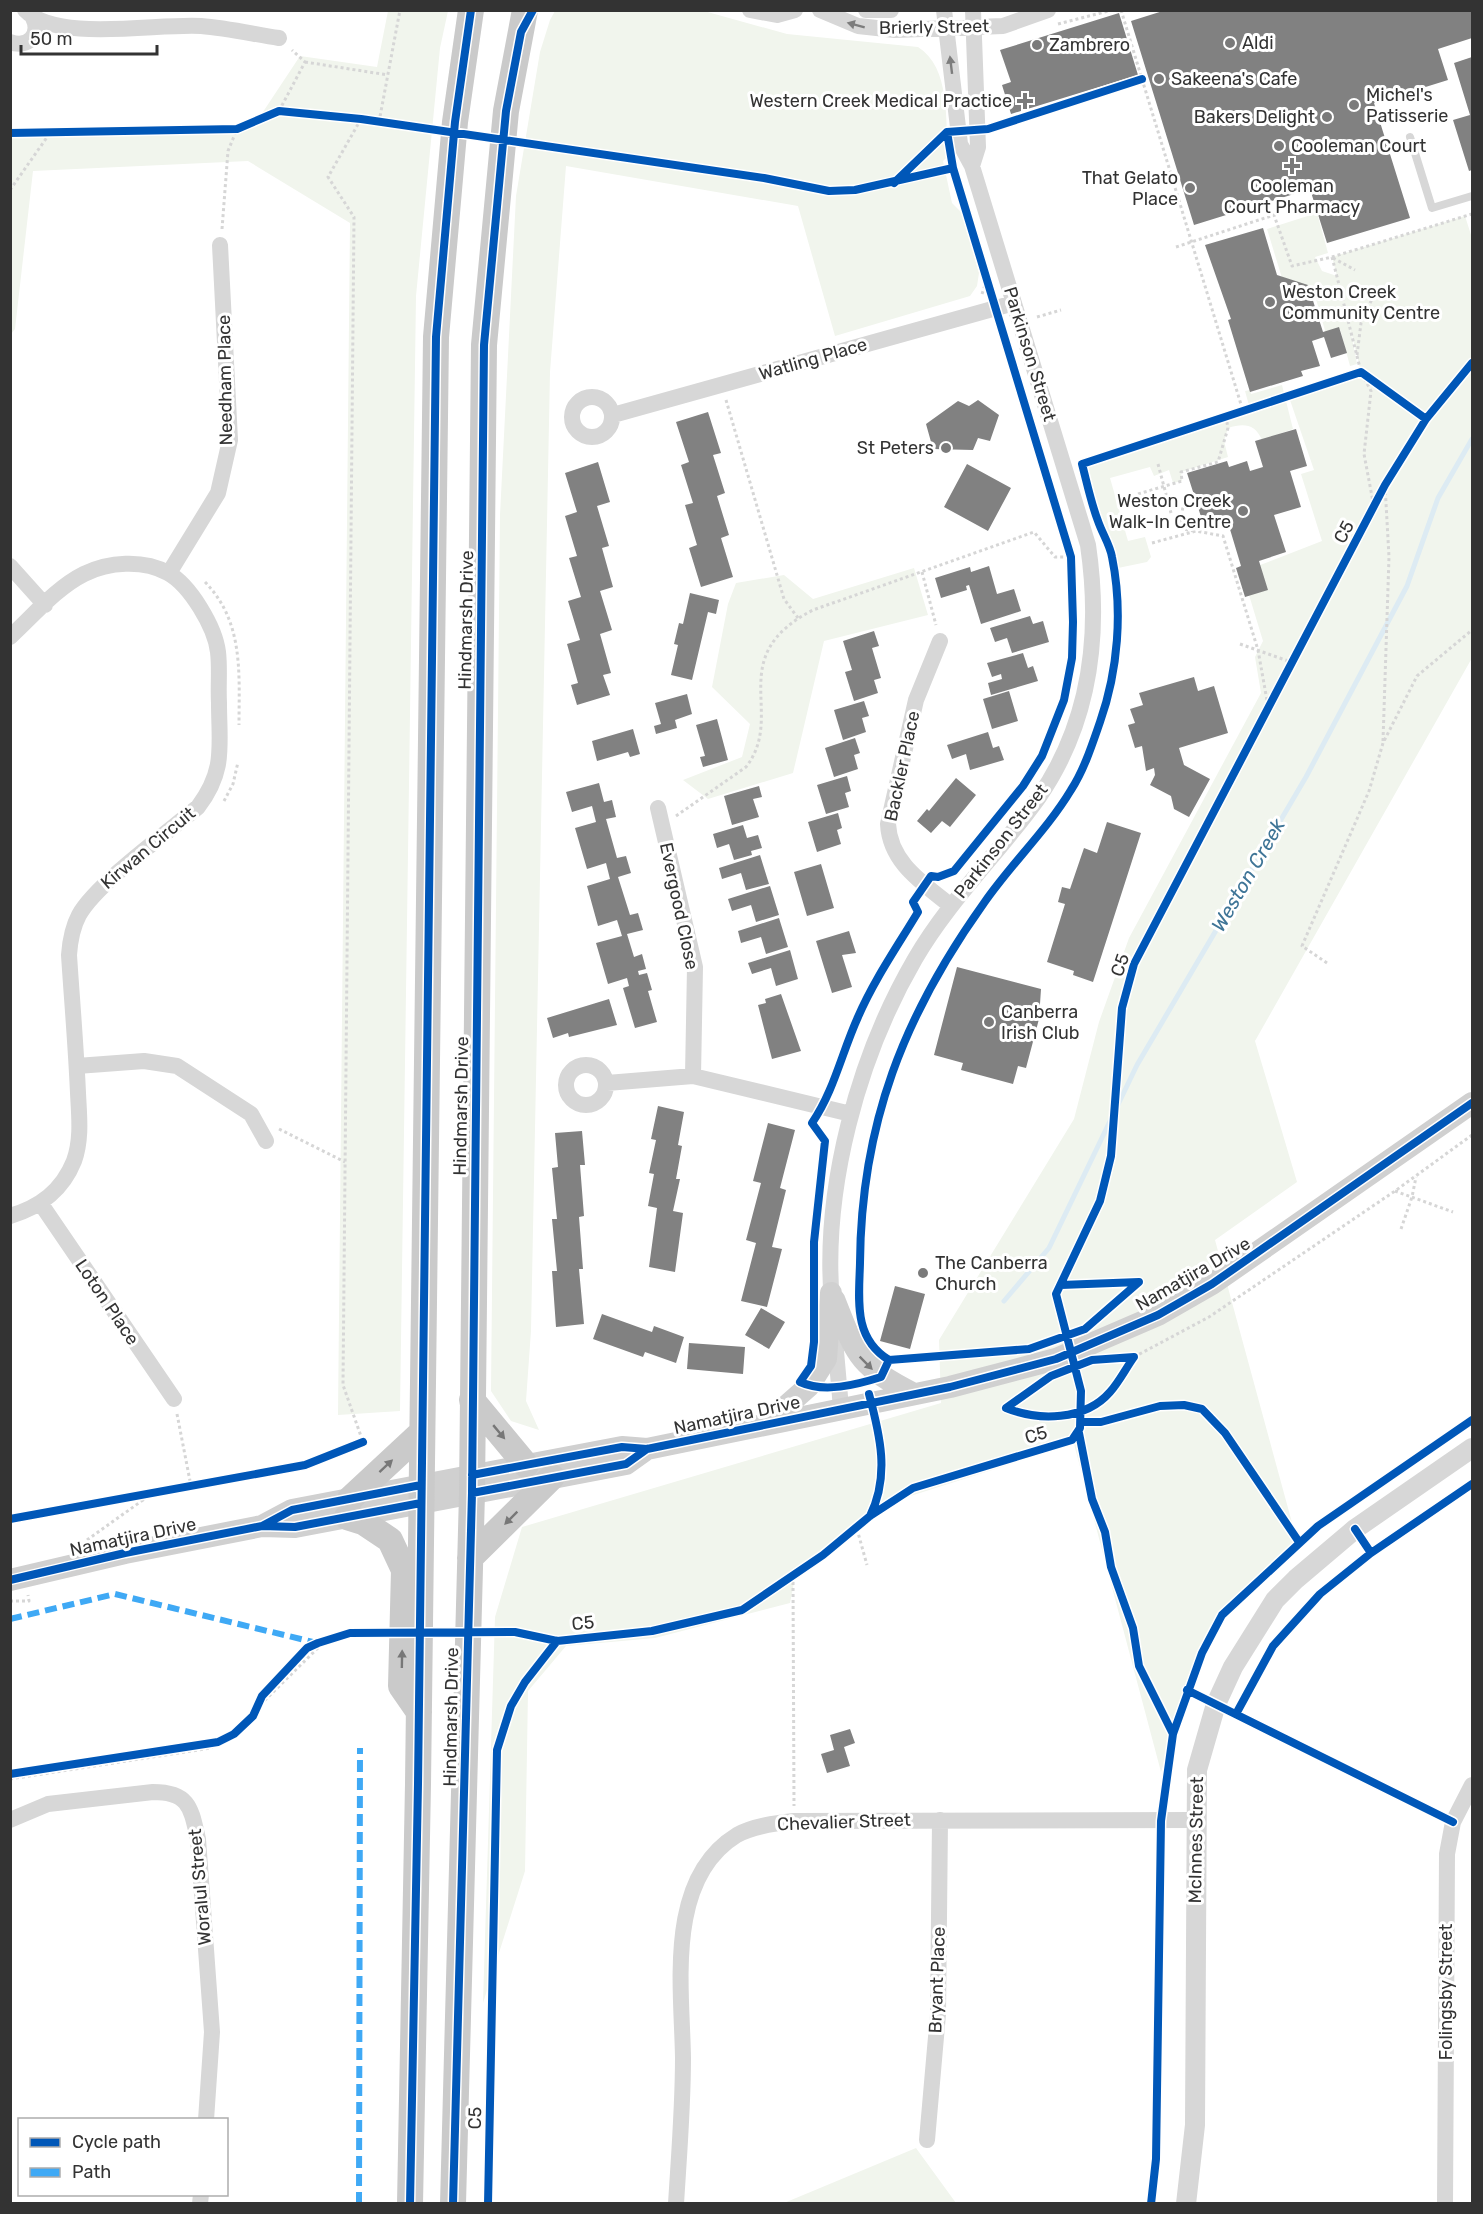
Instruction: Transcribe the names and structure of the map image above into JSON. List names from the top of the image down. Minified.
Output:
{"streets":{"main road":["Hindmarsh Drive","Namatjira Drive"],"street":["Brierly Street","Parkinson Street","Watling Place","Needham Place","Backler Place","Kirwan Circuit","Evergood Close","Loton Place","Chevalier Street","McInnes Street","Woralul Street","Bryant Place","Folingsby Street"],"cycle path":["C5"]},"crossings":[["Brierly Street","Parkinson Street"],["Parkinson Street","Watling Place"],["Parkinson Street","Backler Place"],["Parkinson Street","Namatjira Drive"],["Needham Place","Kirwan Circuit"],["Hindmarsh Drive","Namatjira Drive"],["Kirwan Circuit","Loton Place"],["Chevalier Street","McInnes Street"],["Chevalier Street","Bryant Place"]],"one_way":["Brierly Street"],"water":["Weston Creek"],"places":{"other":["Aldi","Zambrero","Sakeena's Cafe","Michel's Patisserie","Bakers Delight","Cooleman Court","That Gelato Place","Weston Creek Community Centre","St Peters","Weston Creek Walk-In Centre","Canberra Irish Club","The Canberra Church"],"health":["Western Creek Medical Practice","Cooleman Court Pharmacy"]},"legend":["Cycle path","Path"],"scale_bar":"50 m"}
